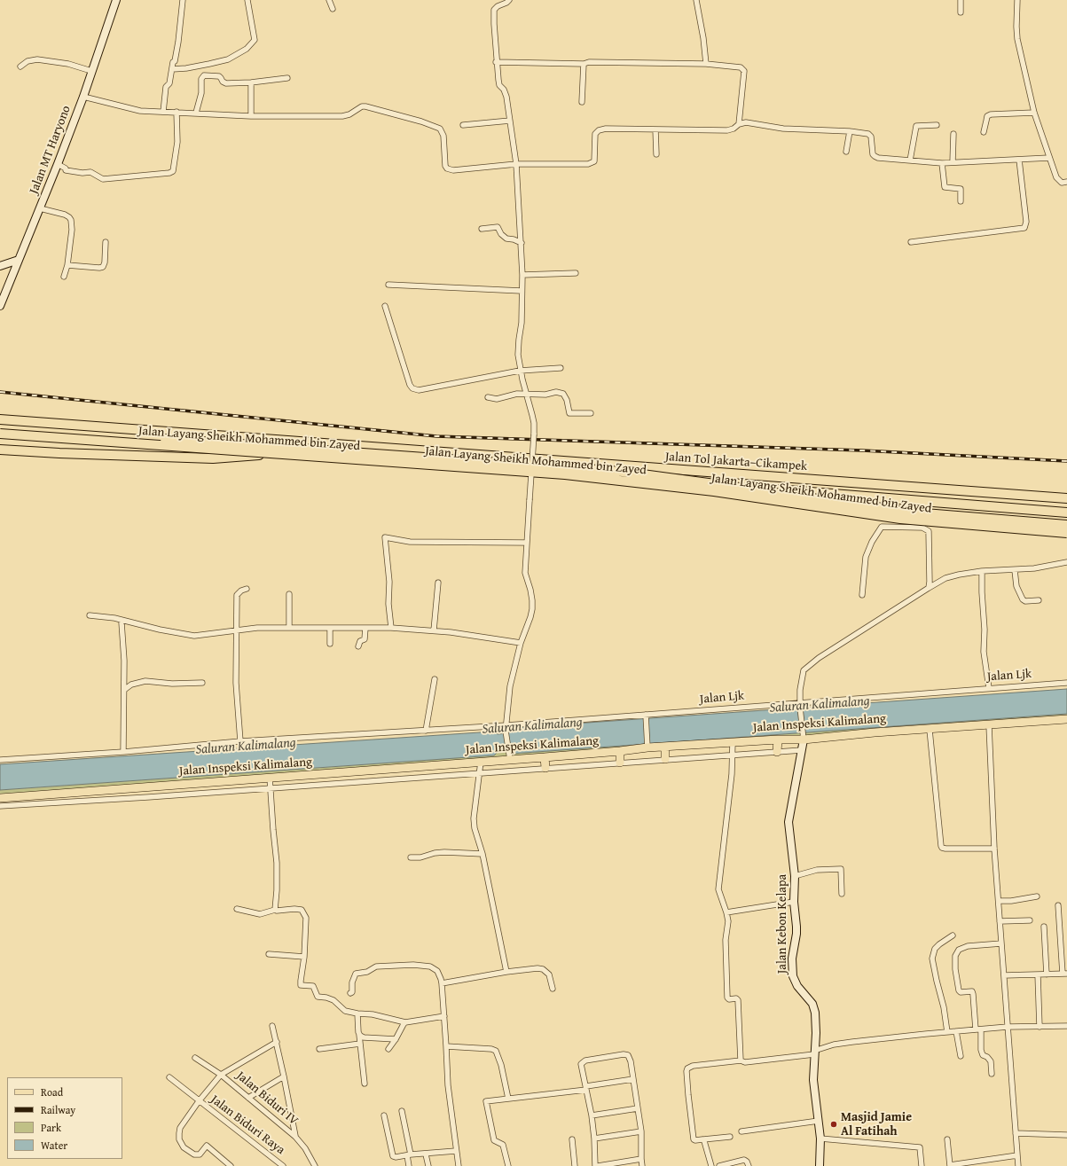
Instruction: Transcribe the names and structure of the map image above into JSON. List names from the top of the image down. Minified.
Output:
{"streets":{"highway":["Jalan Layang Sheikh Mohammed bin Zayed","Jalan Tol Jakarta–Cikampek"],"main road":["Jalan Inspeksi Kalimalang"],"street":["Jalan MT Haryono","Jalan Ljk","Jalan Kebon Kelapa","Jalan Biduri IV","Jalan Biduri Raya"]},"crossings":[["Jalan Layang Sheikh Mohammed bin Zayed","Jalan Tol Jakarta–Cikampek"],["Jalan Inspeksi Kalimalang","Jalan Kebon Kelapa"]],"water":["Saluran Kalimalang"],"places":["Masjid Jamie Al Fatihah"],"legend":["Road","Railway","Park","Water"]}
